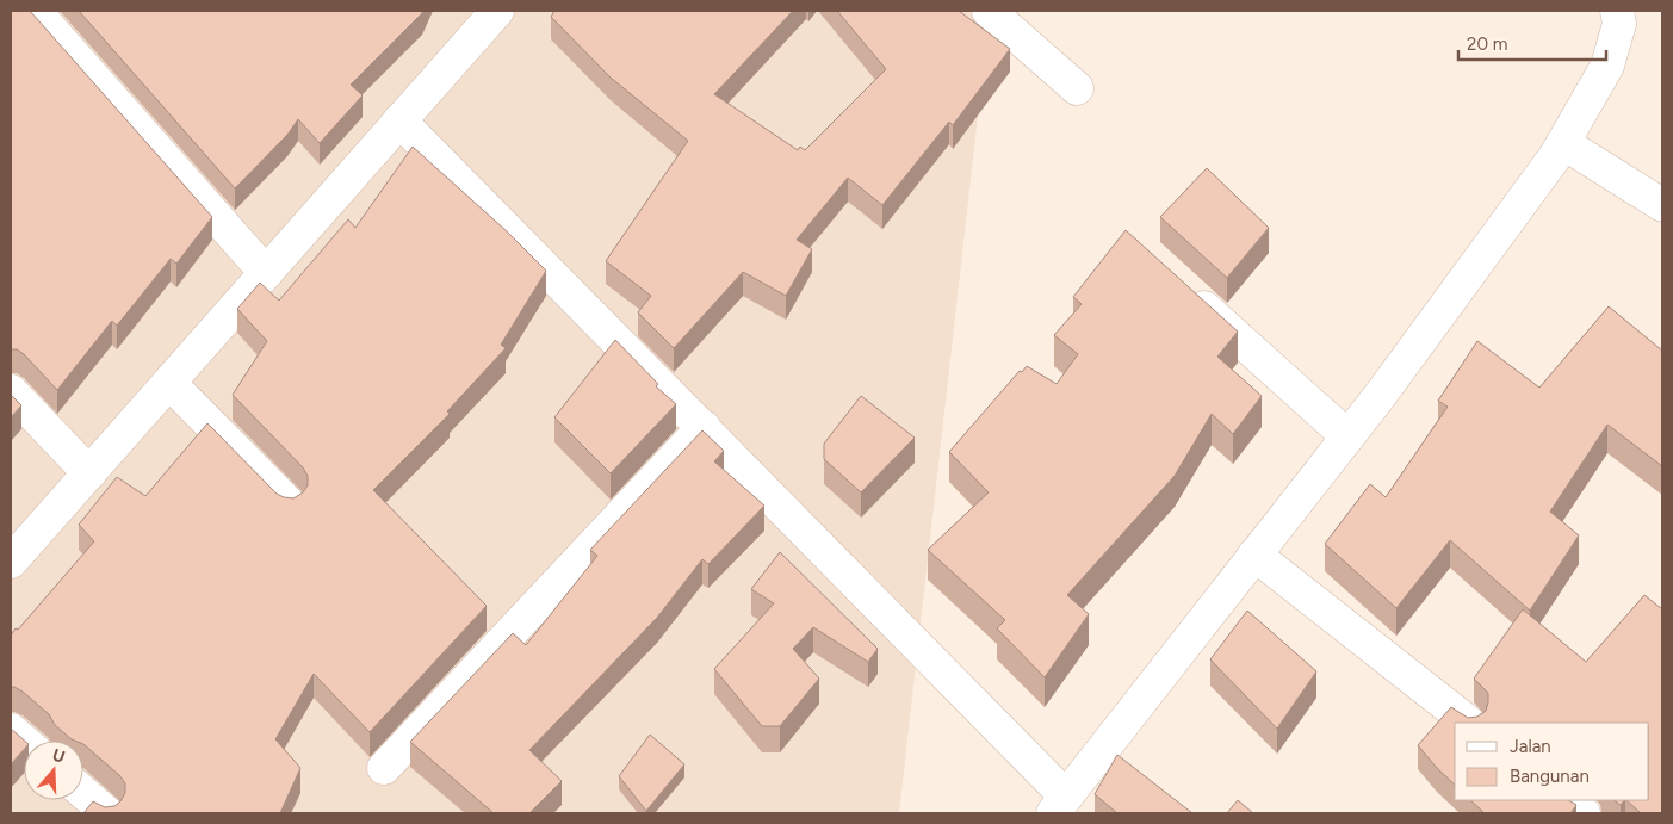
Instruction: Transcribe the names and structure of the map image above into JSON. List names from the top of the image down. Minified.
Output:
{"legend":["Jalan","Bangunan"],"scale_bar":"20 m","north":"top"}
